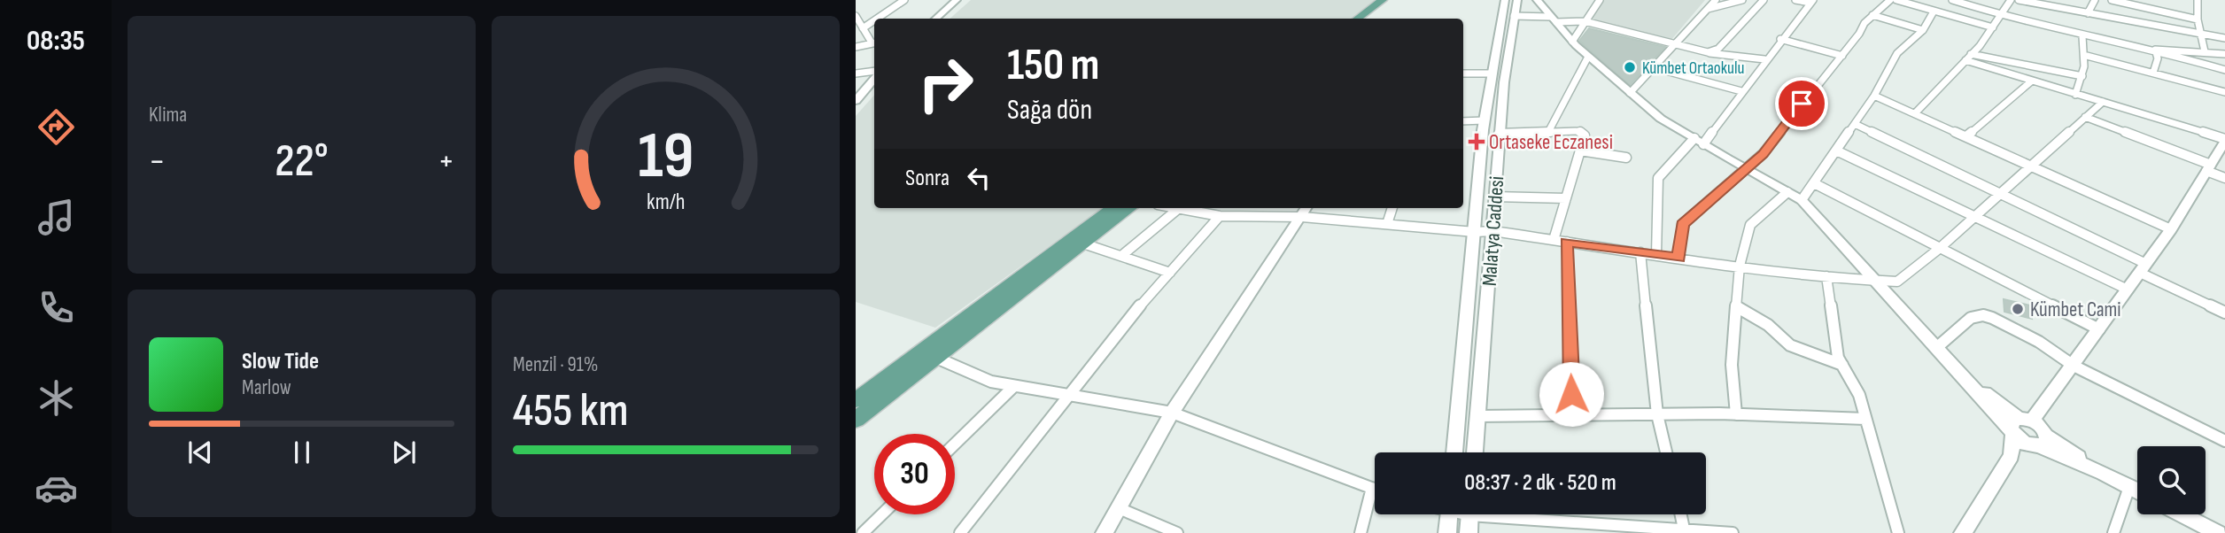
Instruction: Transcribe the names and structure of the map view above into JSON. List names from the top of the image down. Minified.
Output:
{"streets":{"street":["Malatya Caddesi"]},"places":{"other":["Kümbet Ortaokulu","Kümbet Cami"],"health":["Ortaseke Eczanesi"]},"page":{"tabs":"08:35","tile":["Klima",["Menzil · 91%","455 km"]],"turn":["150 m","Sağa dön"],"heat":["−","22°","+"],"then":"Sonra","song":["Slow Tide","Marlow"],"limit":"30","trip":"08:37 · 2 dk · 520 m","gauge":["19","km/h"]}}
